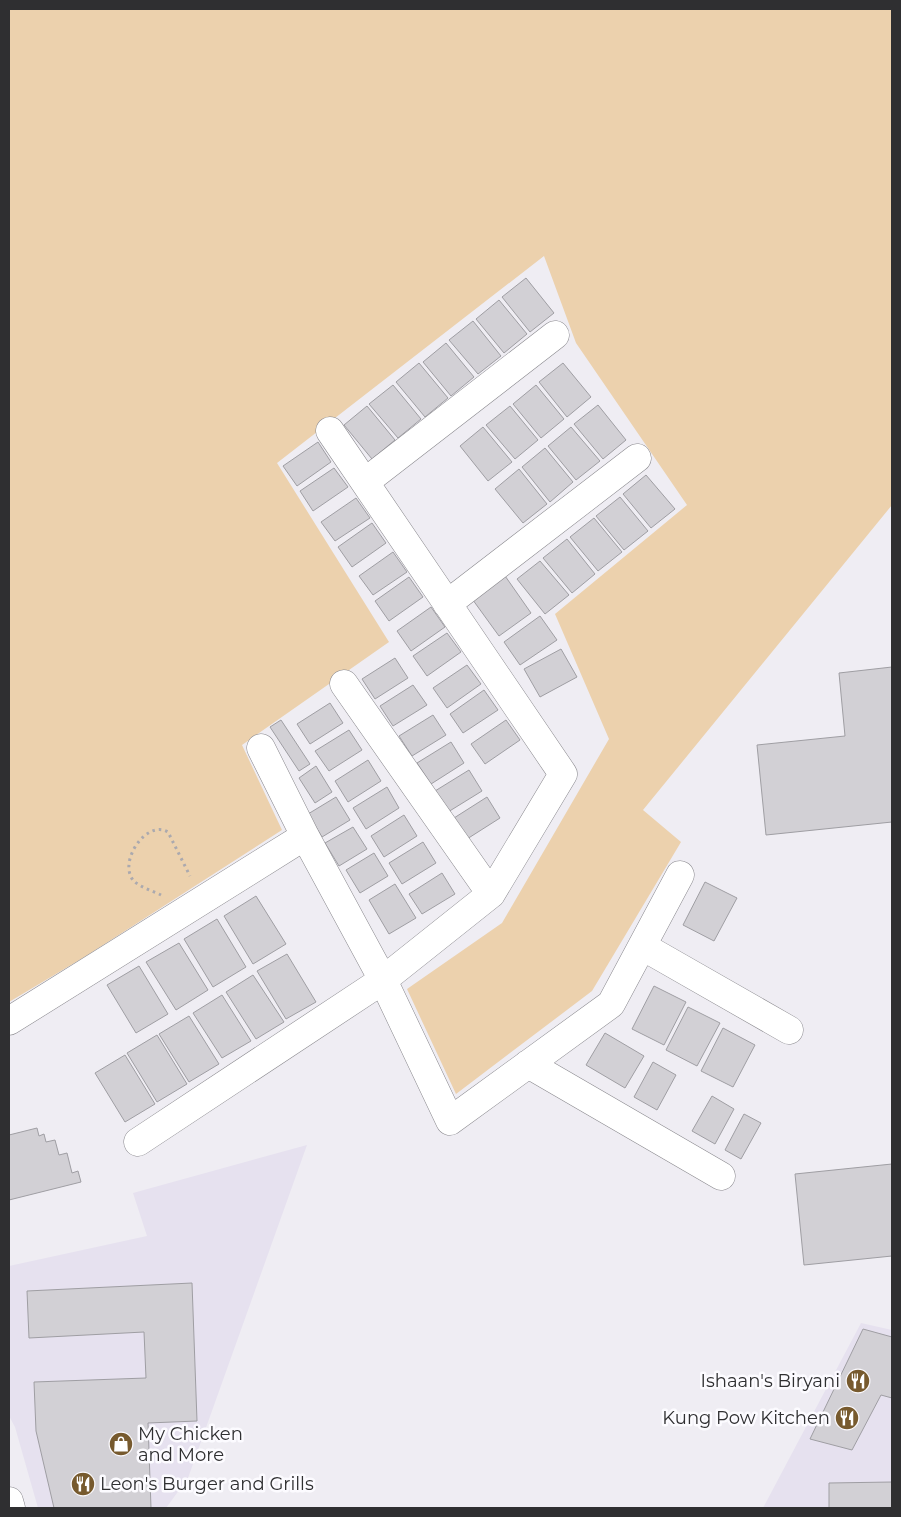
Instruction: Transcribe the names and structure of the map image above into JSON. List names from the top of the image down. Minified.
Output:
{"places":{"restaurant":["Ishaan's Biryani","Kung Pow Kitchen","Leon's Burger and Grills"],"shop":["My Chicken and More"]}}
